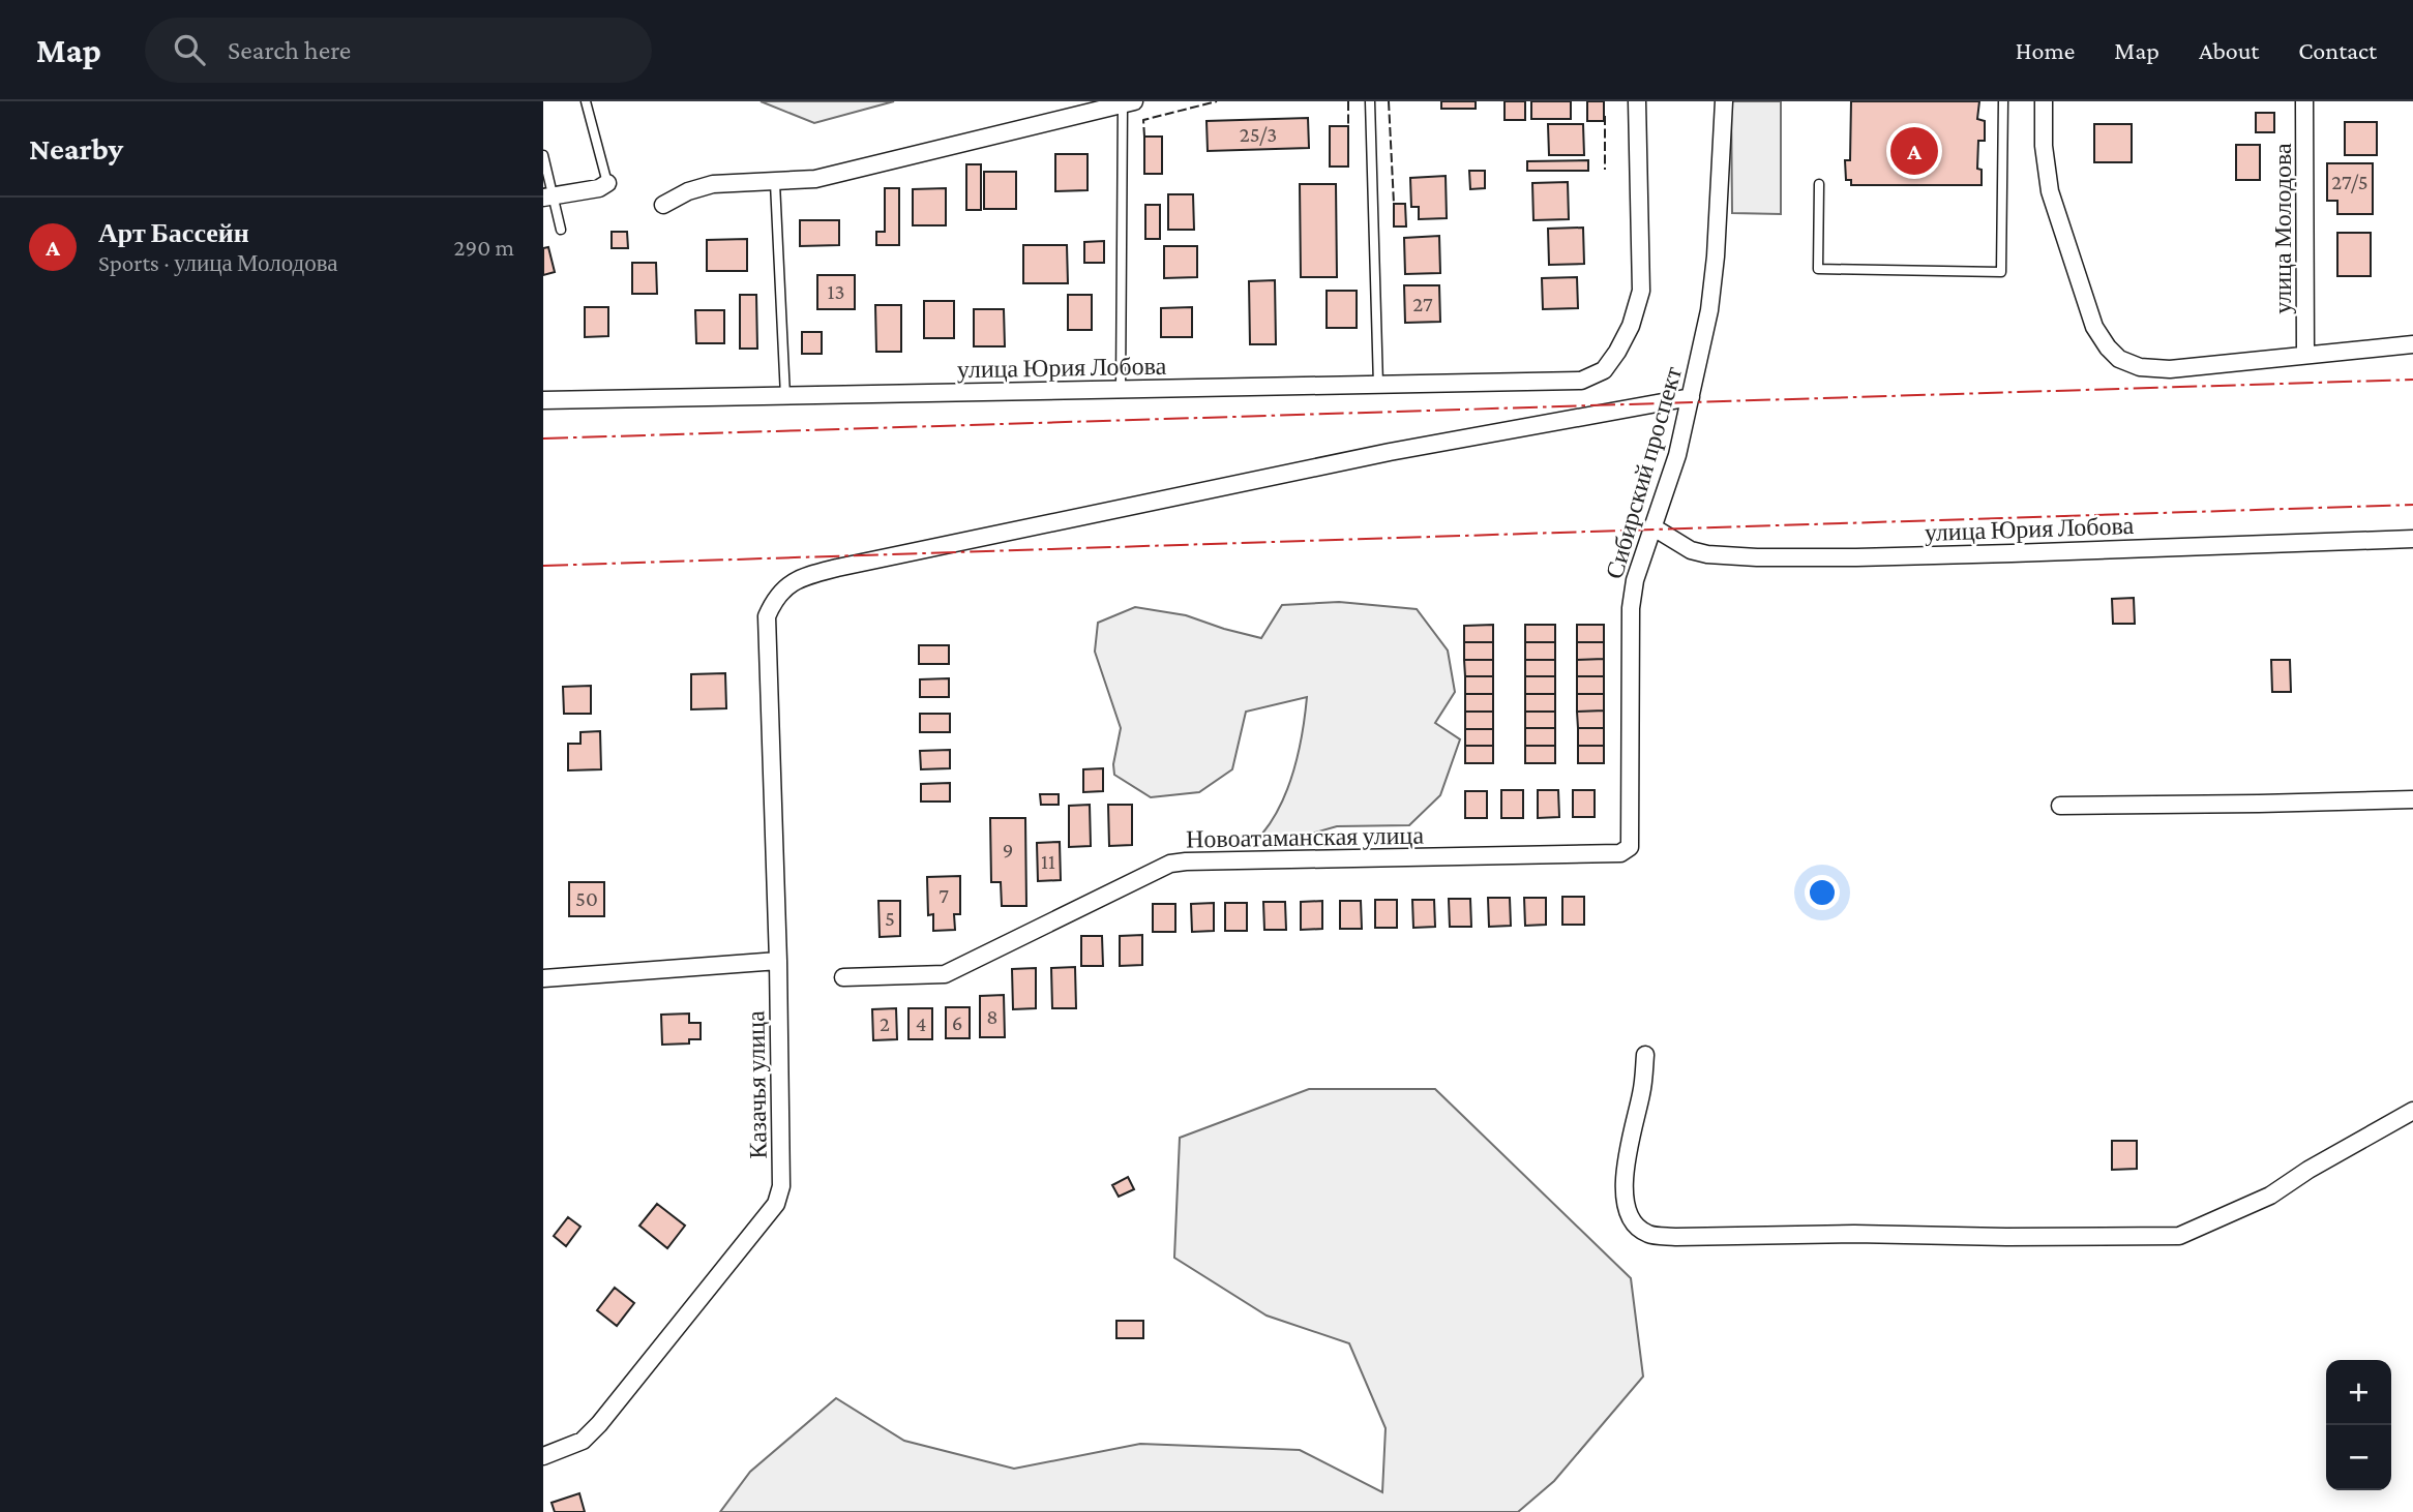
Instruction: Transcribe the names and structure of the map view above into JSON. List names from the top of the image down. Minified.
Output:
{"streets":{"street":["улица Молодова","улица Юрия Лобова","Сибирский проспект","Новоатаманская улица","Казачья улица"]},"crossings":[["улица Юрия Лобова","Сибирский проспект"],["Сибирский проспект","Новоатаманская улица"],["Сибирский проспект","Казачья улица"]],"house_numbers":["25/3","27/5","13","27","9","11","7","50","5","8","6","2","4"],"page":{"header":"Map","search":"Search here","nav":["Home","Map","About","Contact"],"heading":"Nearby","pins":"A","list":[{"mark":"A","name":"Арт Бассейн","note":"Sports · улица Молодова","value":"290 m"}],"map_buttons":["+","−"]}}
